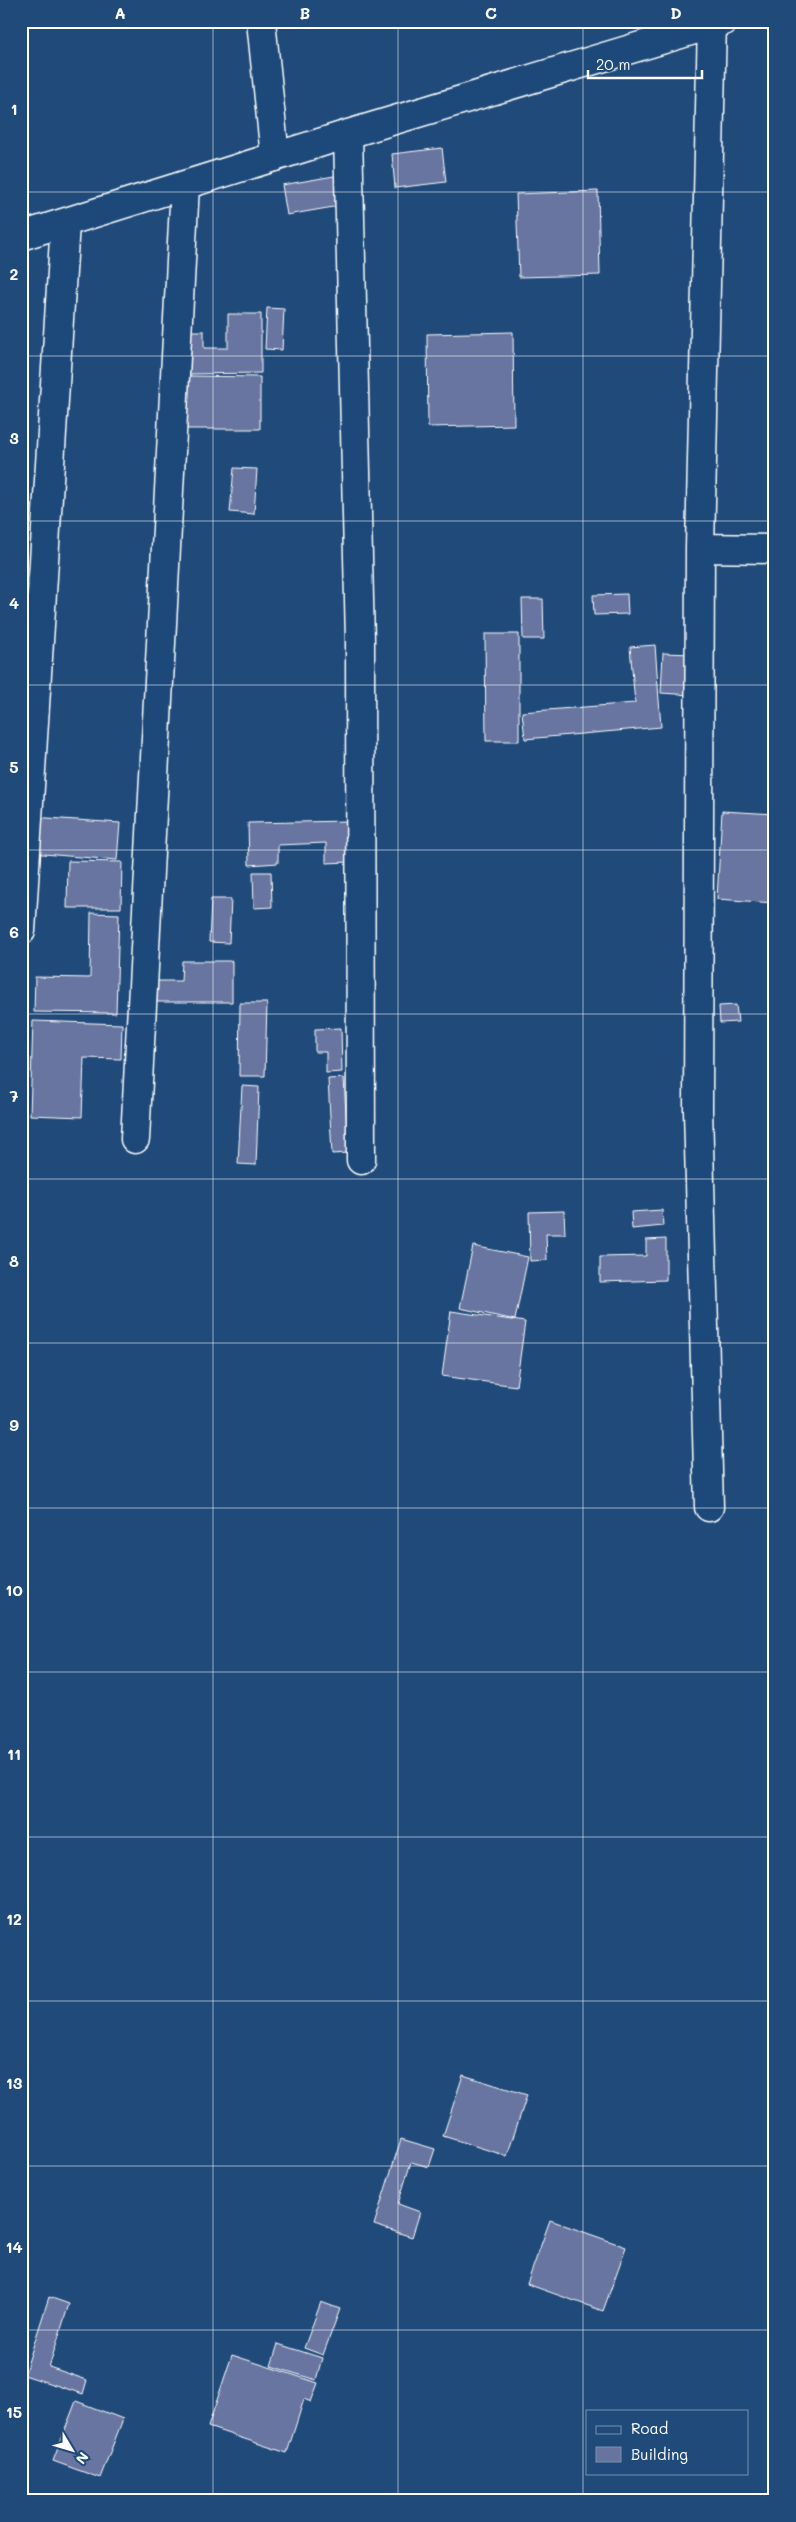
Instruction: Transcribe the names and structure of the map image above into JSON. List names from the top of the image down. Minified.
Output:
{"legend":["Road","Building"],"scale_bar":"20 m","north":"bottom right","grid":{"columns":["A","B","C","D"],"rows":["1","2","3","4","5","6","7","8","9","10","11","12","13","14","15"]}}
